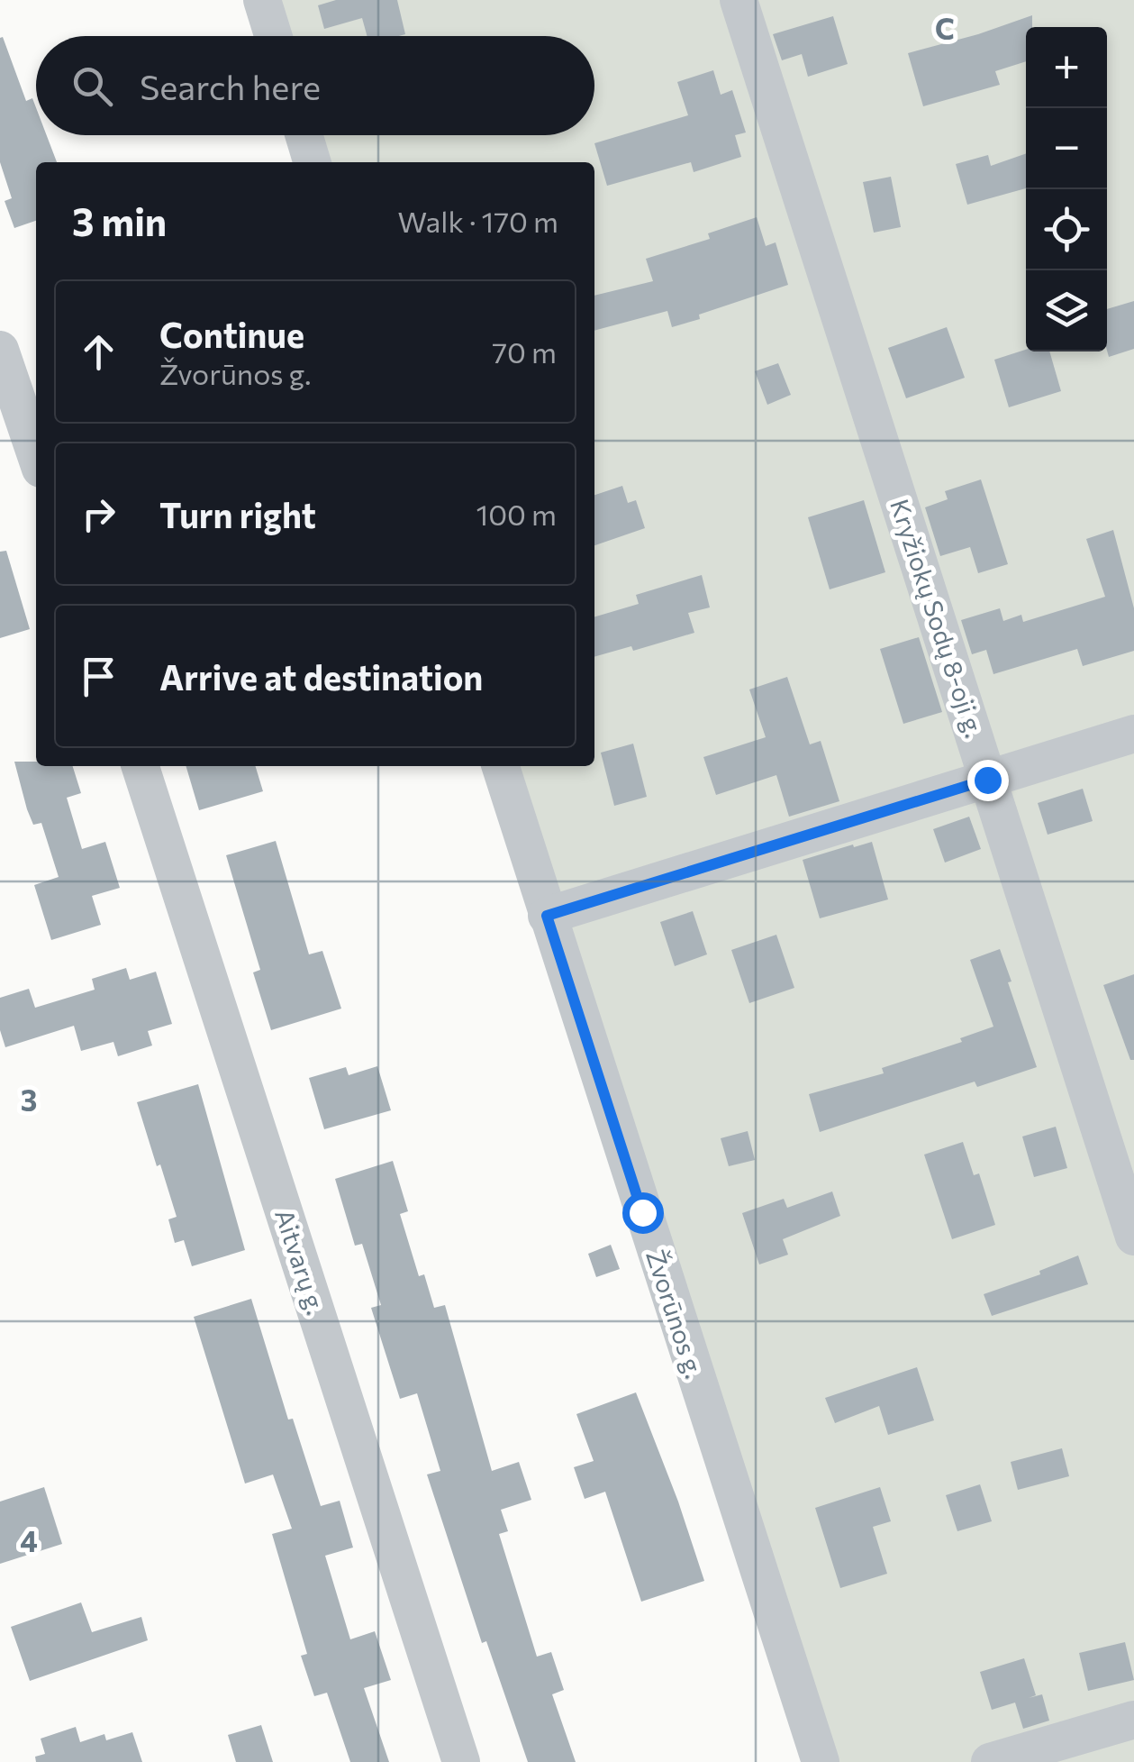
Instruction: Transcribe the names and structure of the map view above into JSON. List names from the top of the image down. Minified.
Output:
{"streets":{"street":["Kryžiokų Sodų 8-oji g.","Aitvarų g.","Žvorūnos g."]},"page":{"map_buttons":["+","−"],"search":"Search here","heading":["3 min","Walk · 170 m"],"list":[["Continue","Žvorūnos g.","70 m"],["Turn right","100 m"],"Arrive at destination"]},"grid":{"columns":["C"],"rows":["3","4"]}}
